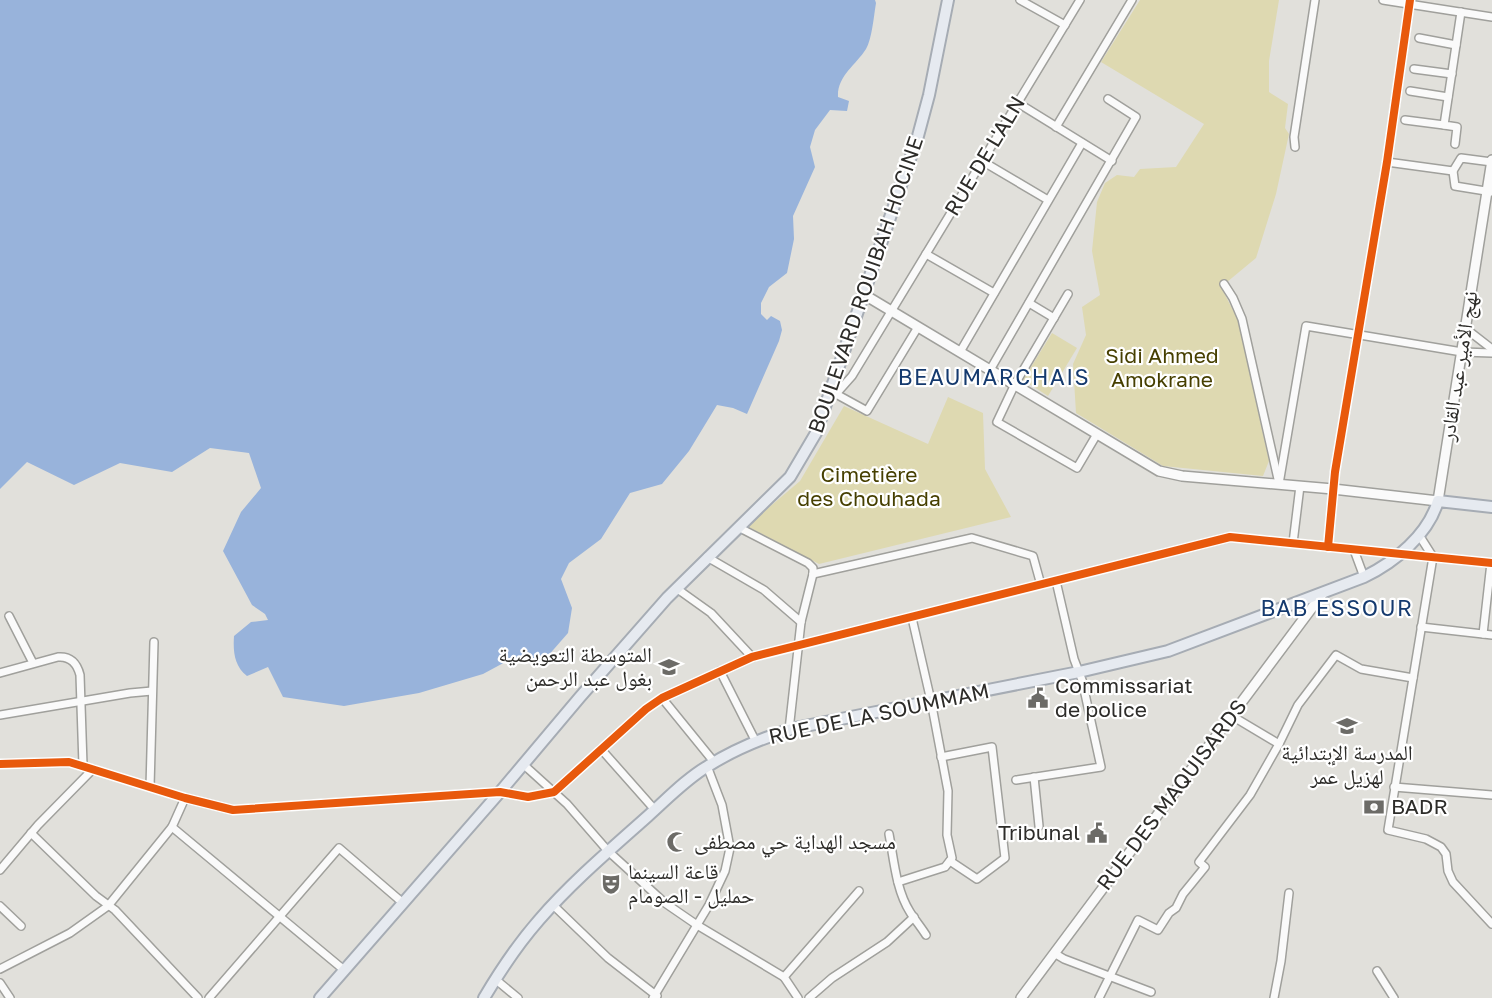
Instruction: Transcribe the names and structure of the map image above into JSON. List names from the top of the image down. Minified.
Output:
{"streets":{"main road":["BOULEVARD ROUIBAH HOCINE","نهج الأمير عبد القادر","RUE DE LA SOUMMAM","RUE DES MAQUISARDS"],"street":["RUE DE L'ALN"]},"crossings":[["RUE DE L'ALN","BOULEVARD ROUIBAH HOCINE"],["نهج الأمير عبد القادر","RUE DE LA SOUMMAM"],["RUE DE LA SOUMMAM","RUE DES MAQUISARDS"]],"districts":["BEAUMARCHAIS","BAB ESSOUR"],"parks":["Sidi Ahmed Amokrane","Cimetière des Chouhada"],"places":{"school or university":["المتوسطة التعويضية بغول عبد الرحمن","المدرسة الإبتدائية لهزيل عمر"],"public building":["Commissariat de police","Tribunal"],"bank":["BADR"],"mosque":["مسجد الهداية حي مصطفى"],"theatre":["قاعة السينما حمليل - الصومام"]}}
